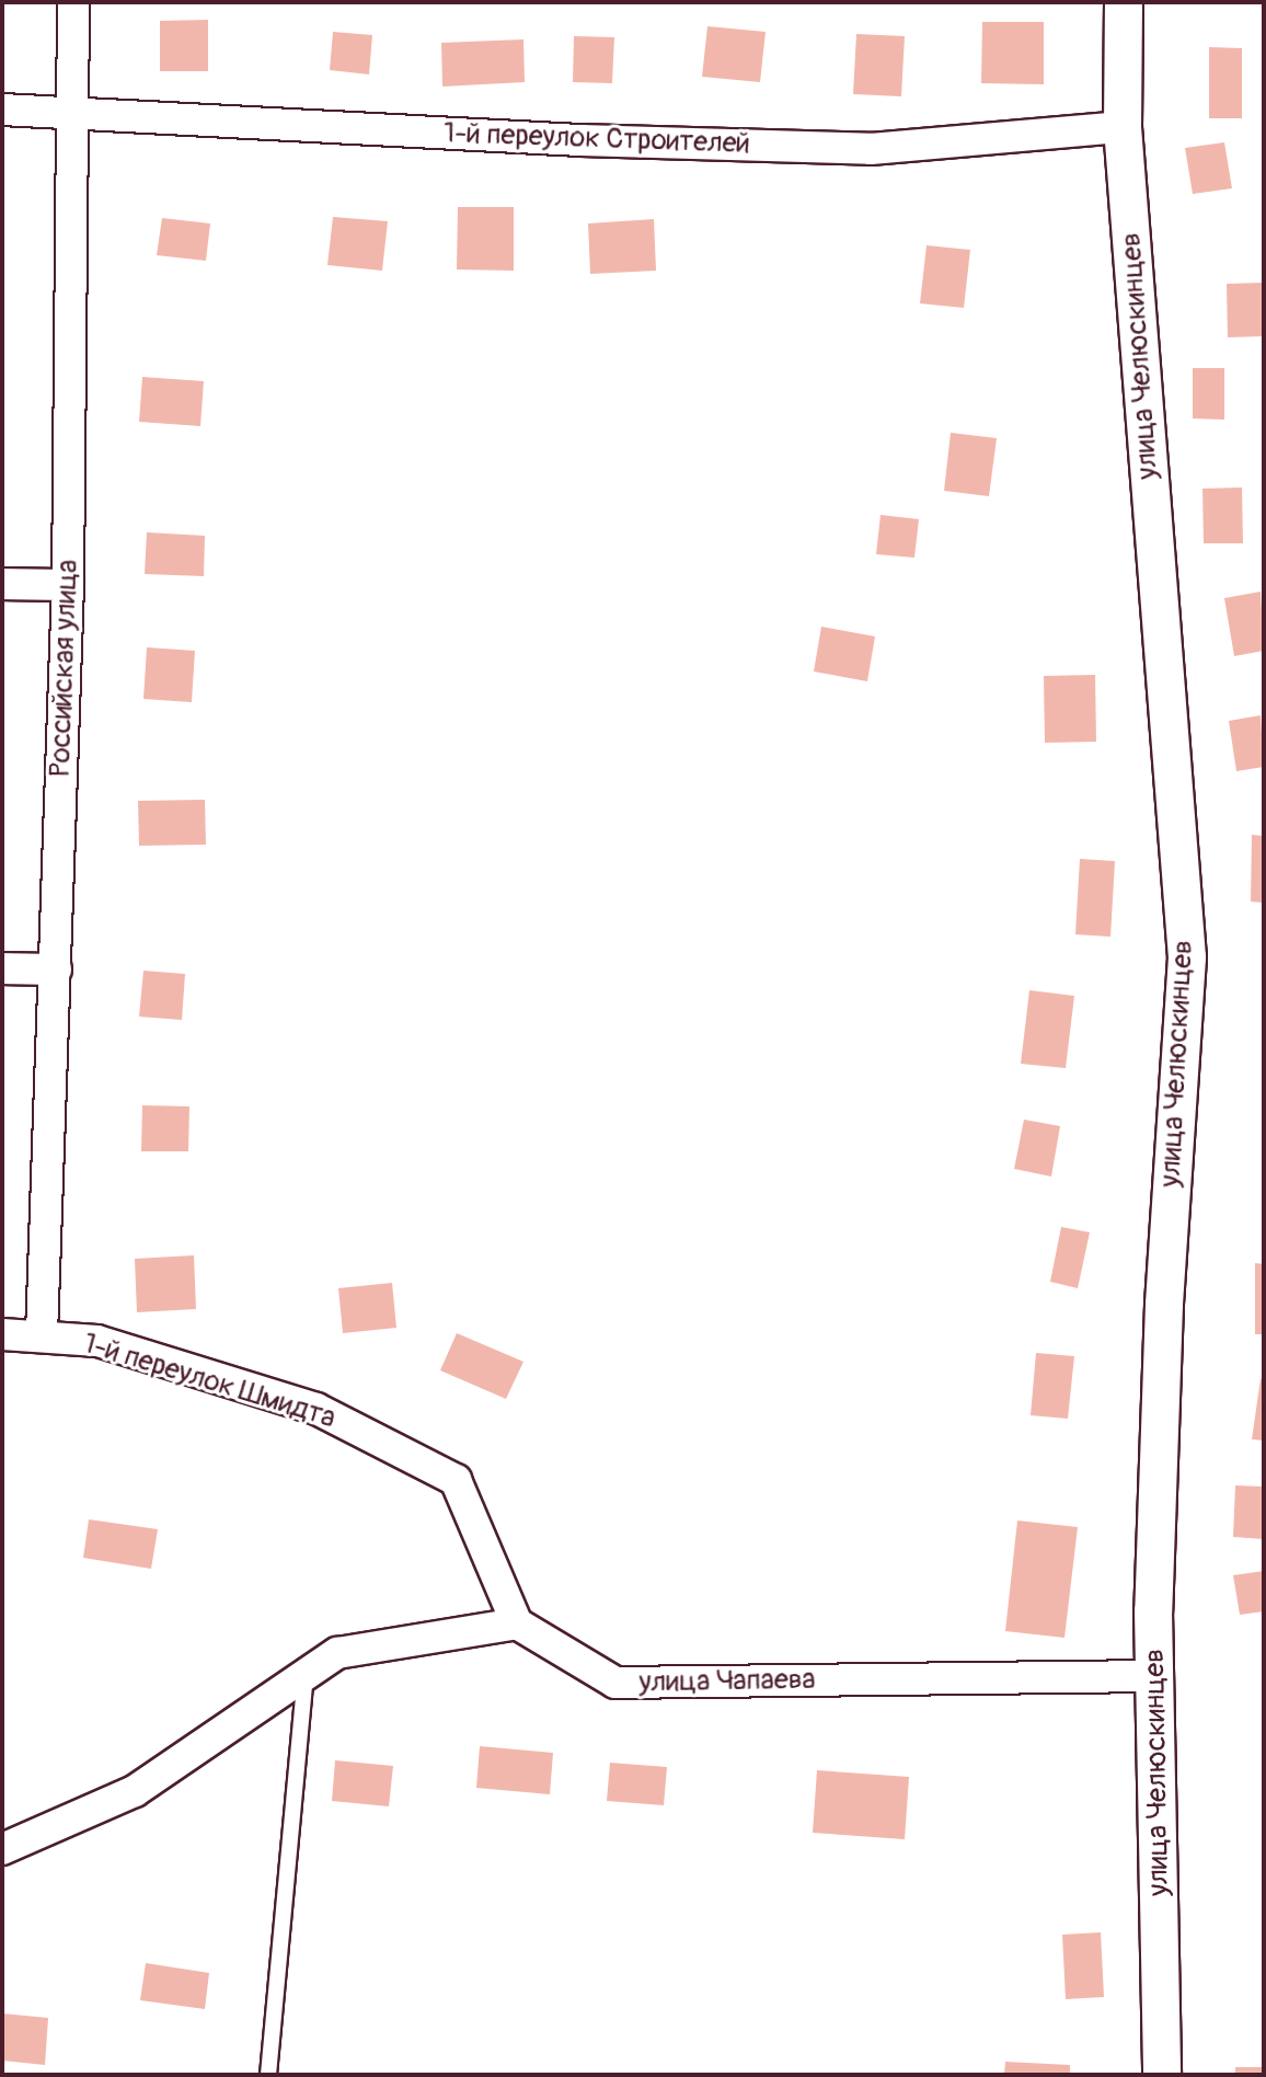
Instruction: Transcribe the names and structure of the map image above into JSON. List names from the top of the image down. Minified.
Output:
{"streets":{"street":["1-й переулок Строителей","улица Челюскинцев","Российская улица","1-й переулок Шмидта","улица Чапаева"]},"crossings":[["1-й переулок Строителей","улица Челюскинцев"],["1-й переулок Строителей","Российская улица"],["улица Челюскинцев","улица Чапаева"],["Российская улица","1-й переулок Шмидта"],["1-й переулок Шмидта","улица Чапаева"]]}
